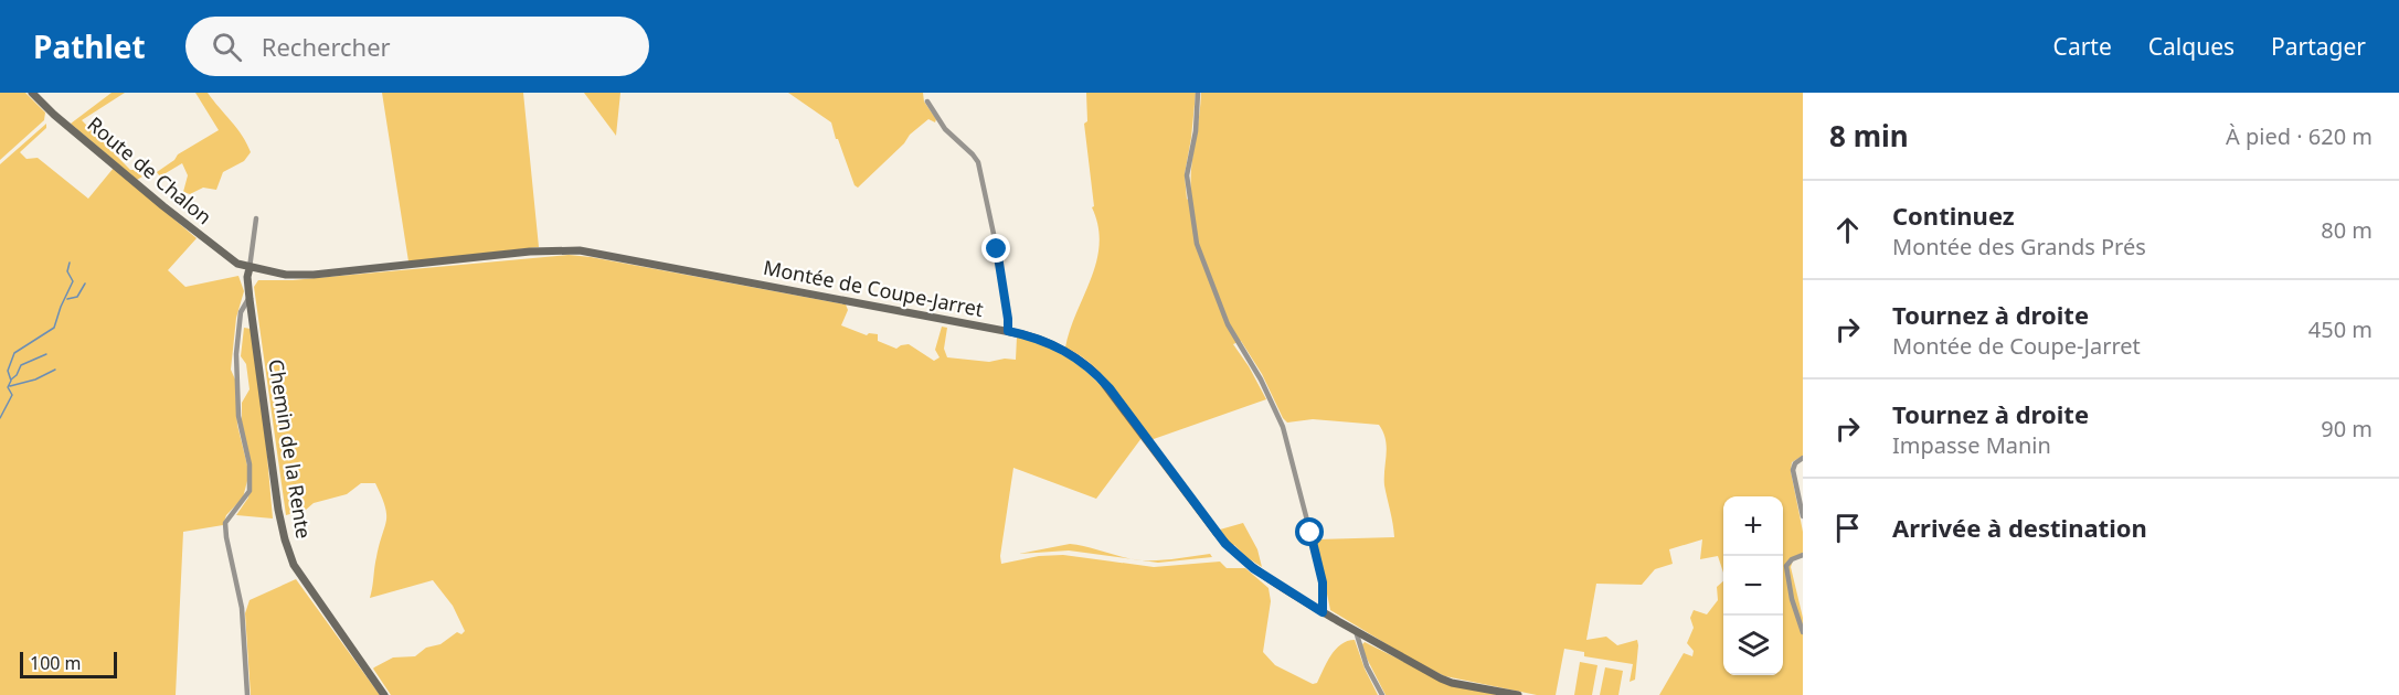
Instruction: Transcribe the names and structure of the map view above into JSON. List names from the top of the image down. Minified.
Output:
{"streets":{"main road":["Route de Chalon","Montée de Coupe-Jarret","Chemin de la Rente"]},"crossings":[["Route de Chalon","Montée de Coupe-Jarret"],["Route de Chalon","Chemin de la Rente"],["Montée de Coupe-Jarret","Chemin de la Rente"]],"scale_bar":"100 m","page":{"header":"Pathlet","search":"Rechercher","nav":["Carte","Calques","Partager"],"heading":["8 min","À pied · 620 m"],"list":[["Continuez","Montée des Grands Prés","80 m"],["Tournez à droite","Montée de Coupe-Jarret","450 m"],["Tournez à droite","Impasse Manin","90 m"],"Arrivée à destination"],"map_buttons":["+","−"],"scale":"100 m"}}
